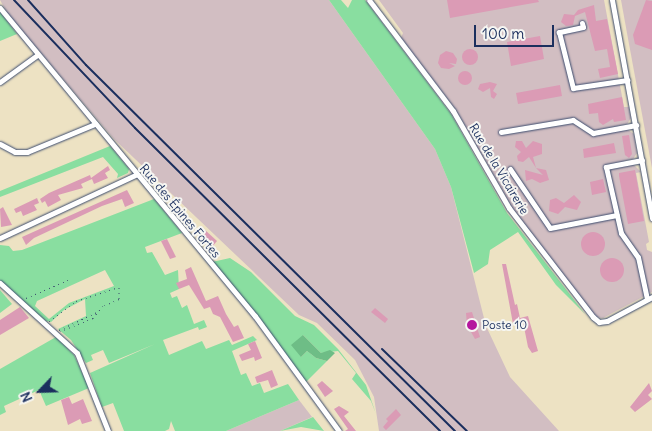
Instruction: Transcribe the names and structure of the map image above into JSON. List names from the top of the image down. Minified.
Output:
{"streets":{"street":["Rue de la Vicairerie","Rue des Épines Fortes"]},"places":["Poste 10"],"scale_bar":"100 m","north":"bottom left"}
